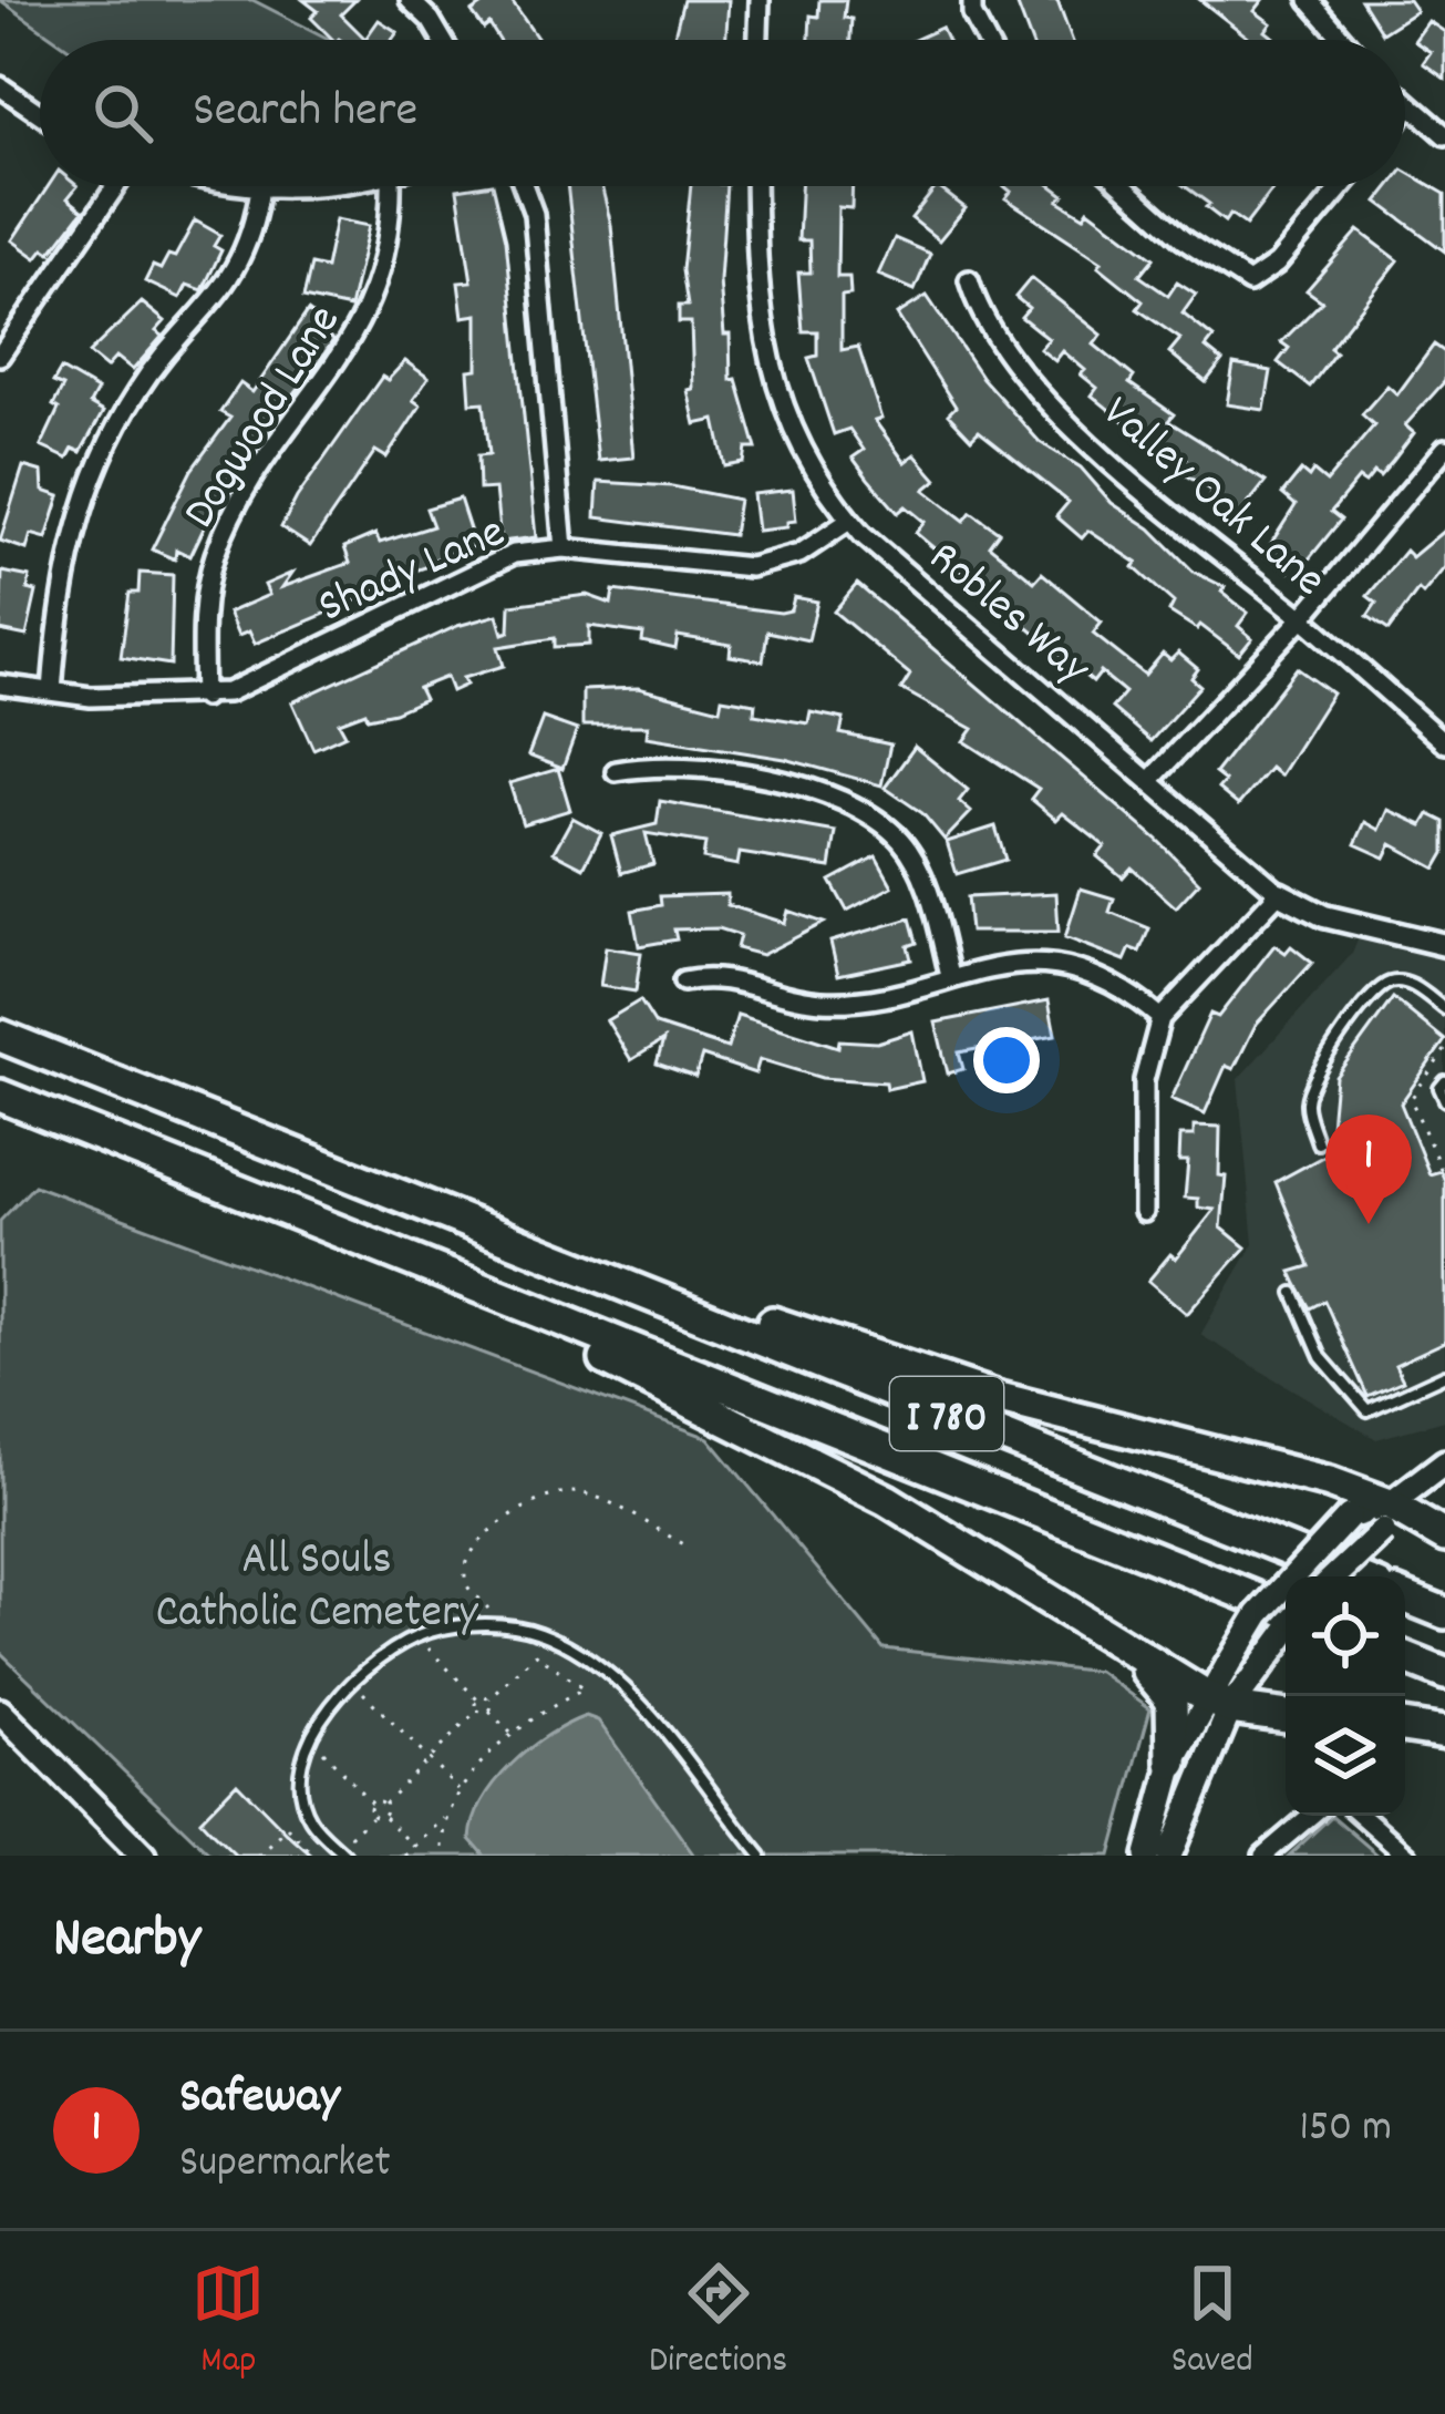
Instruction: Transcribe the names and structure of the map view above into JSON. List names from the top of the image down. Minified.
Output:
{"streets":{"highway":["I 780"],"street":["Dogwood Lane","Valley Oak Lane","Shady Lane","Robles Way"]},"crossings":[["Dogwood Lane","Shady Lane"],["Shady Lane","Robles Way"]],"parks":["All Souls Catholic Cemetery"],"page":{"search":"Search here","pins":"1","heading":"Nearby","list":[{"mark":"1","name":"Safeway","note":"Supermarket","value":"150 m"}],"nav":["Map","Directions","Saved"]}}
